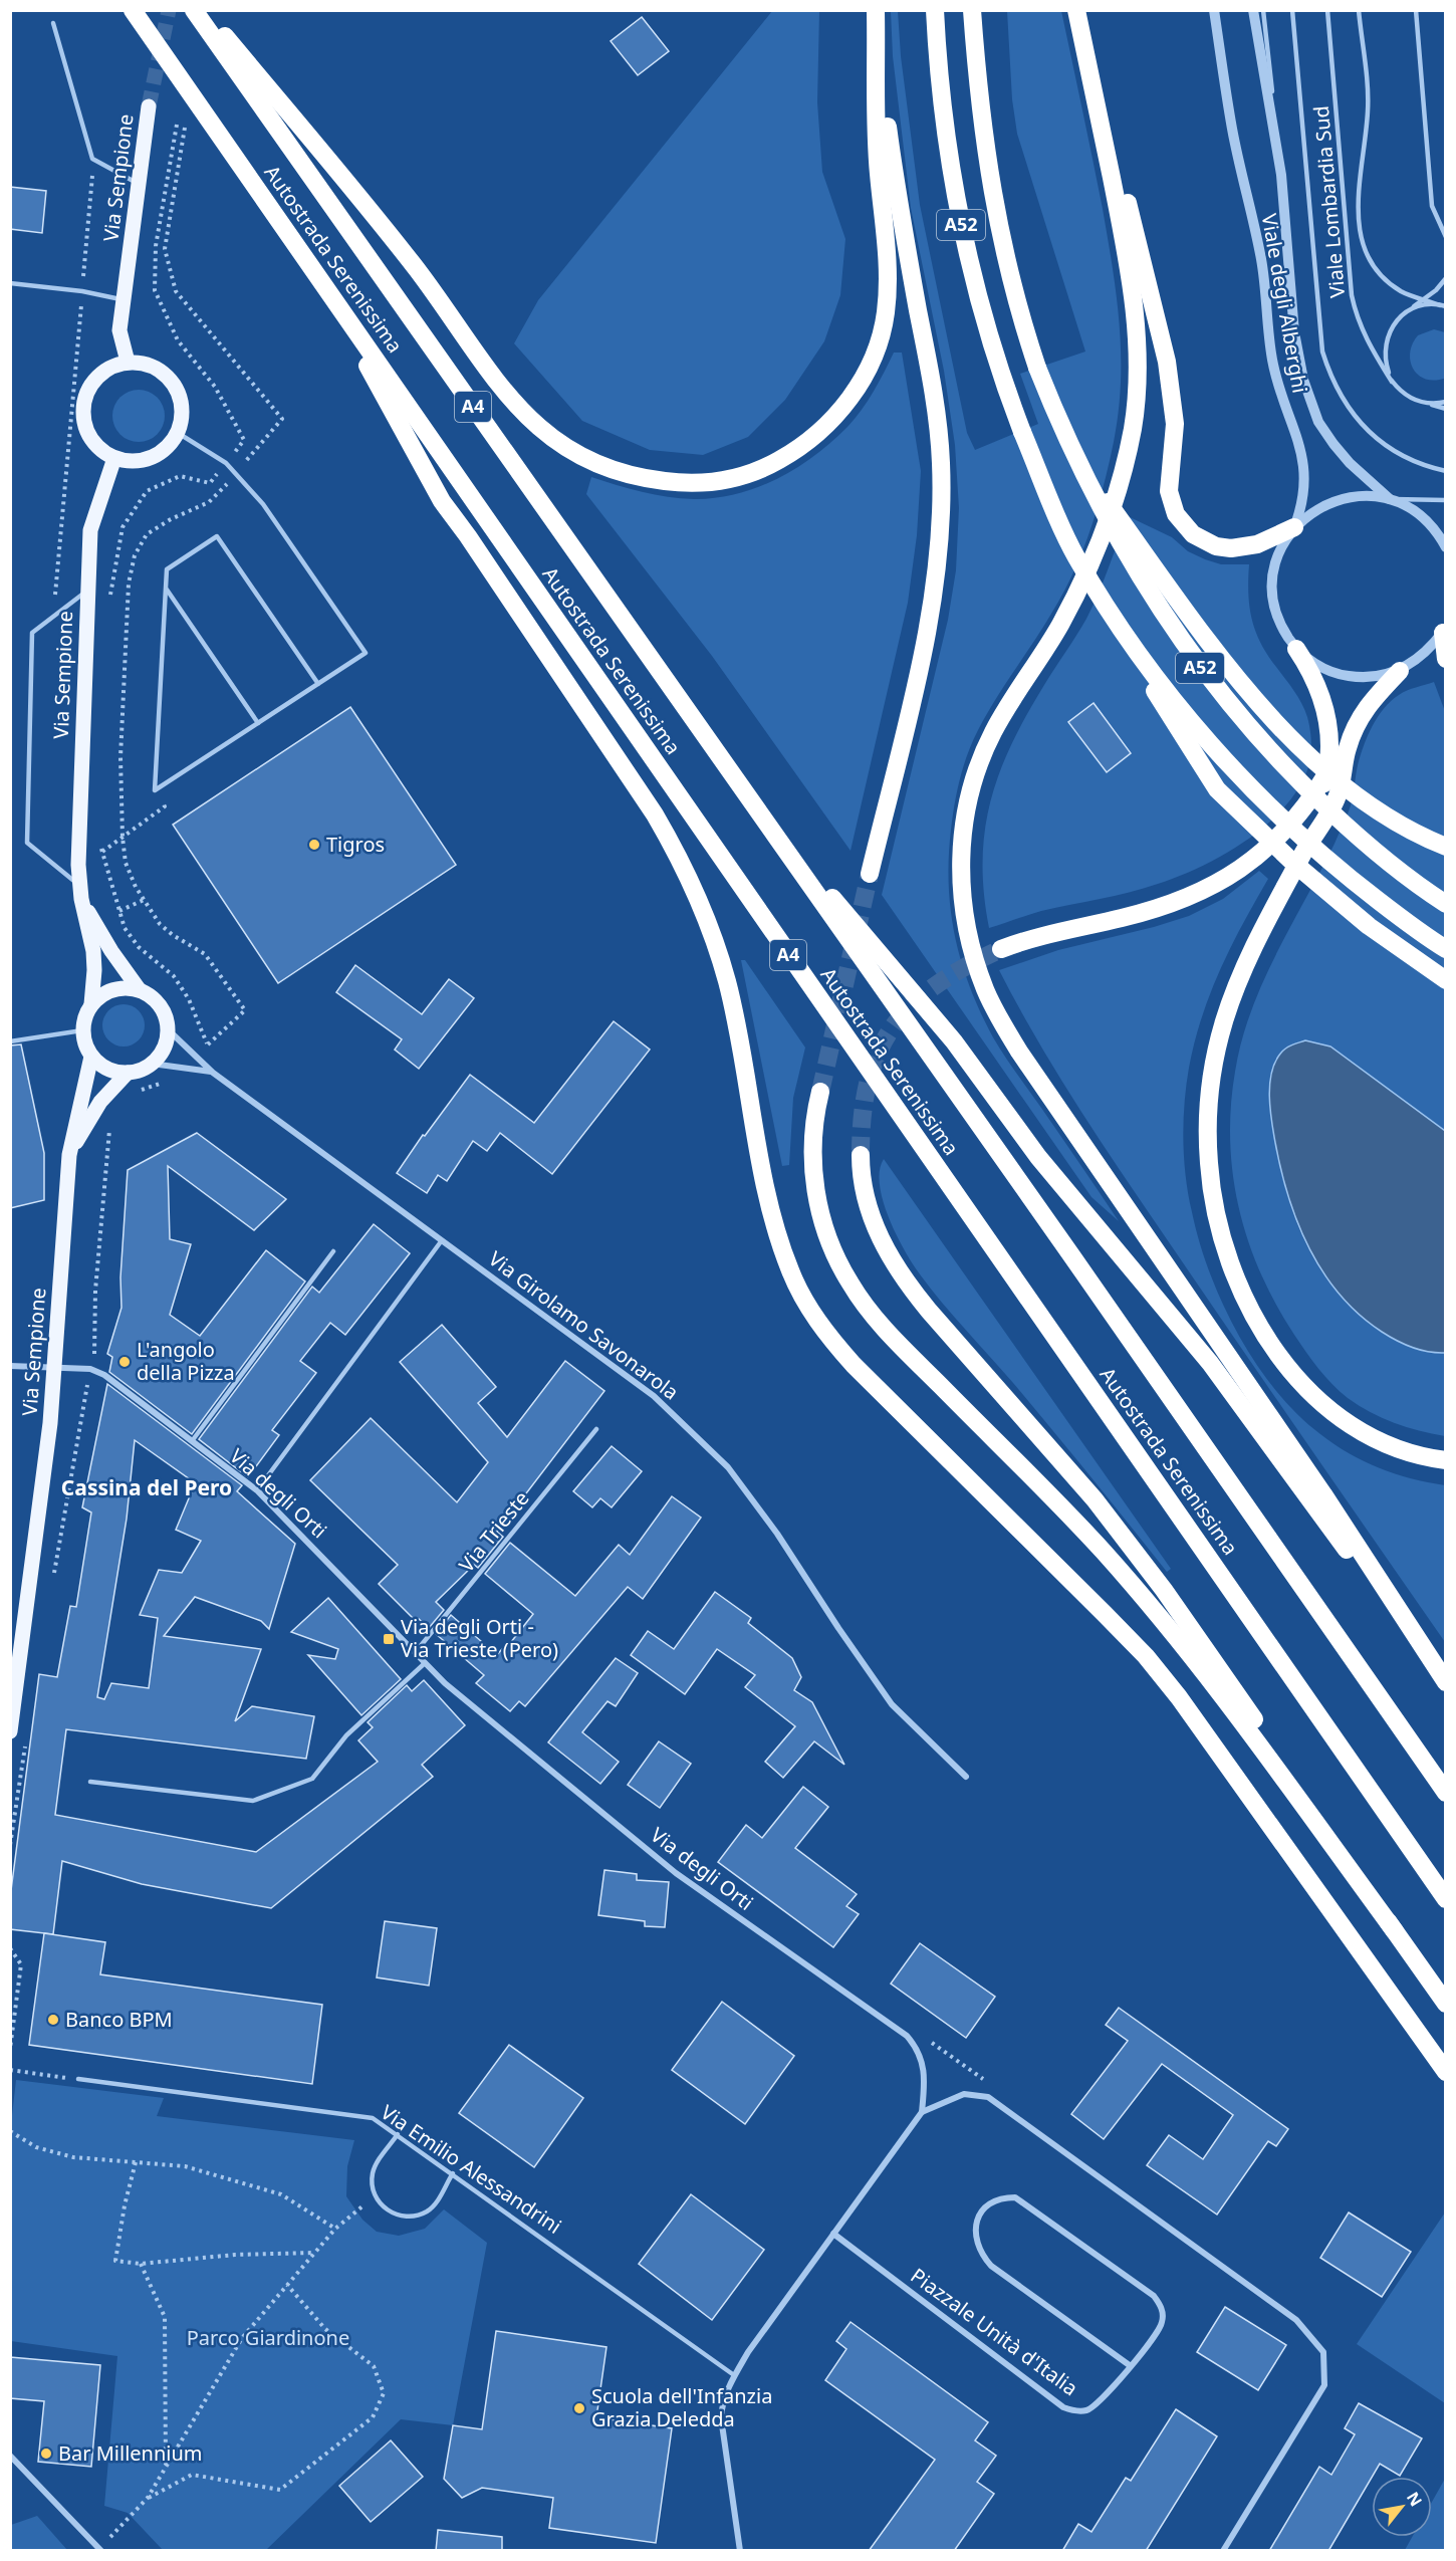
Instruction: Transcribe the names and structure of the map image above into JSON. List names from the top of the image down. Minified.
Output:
{"streets":{"highway":["A52","Autostrada Serenissima","A4"],"main road":["Via Sempione"],"street":["Viale degli Alberghi","Via Girolamo Savonarola","Via degli Orti","Piazzale Unità d'Italia"],"lane":["Viale Lombardia Sud","Via Trieste","Via Emilio Alessandrini"]},"crossings":[["Via Sempione","Via Girolamo Savonarola"],["Via Sempione","Via degli Orti"],["Autostrada Serenissima","A4"],["Via degli Orti","Via Trieste"]],"districts":["Cassina del Pero"],"parks":["Parco Giardinone"],"places":{"other":["Tigros","L'angolo della Pizza","Banco BPM","Scuola dell'Infanzia Grazia Deledda","Bar Millennium"],"transit":["Via degli Orti - Via Trieste (Pero)"]},"north":"top right"}
